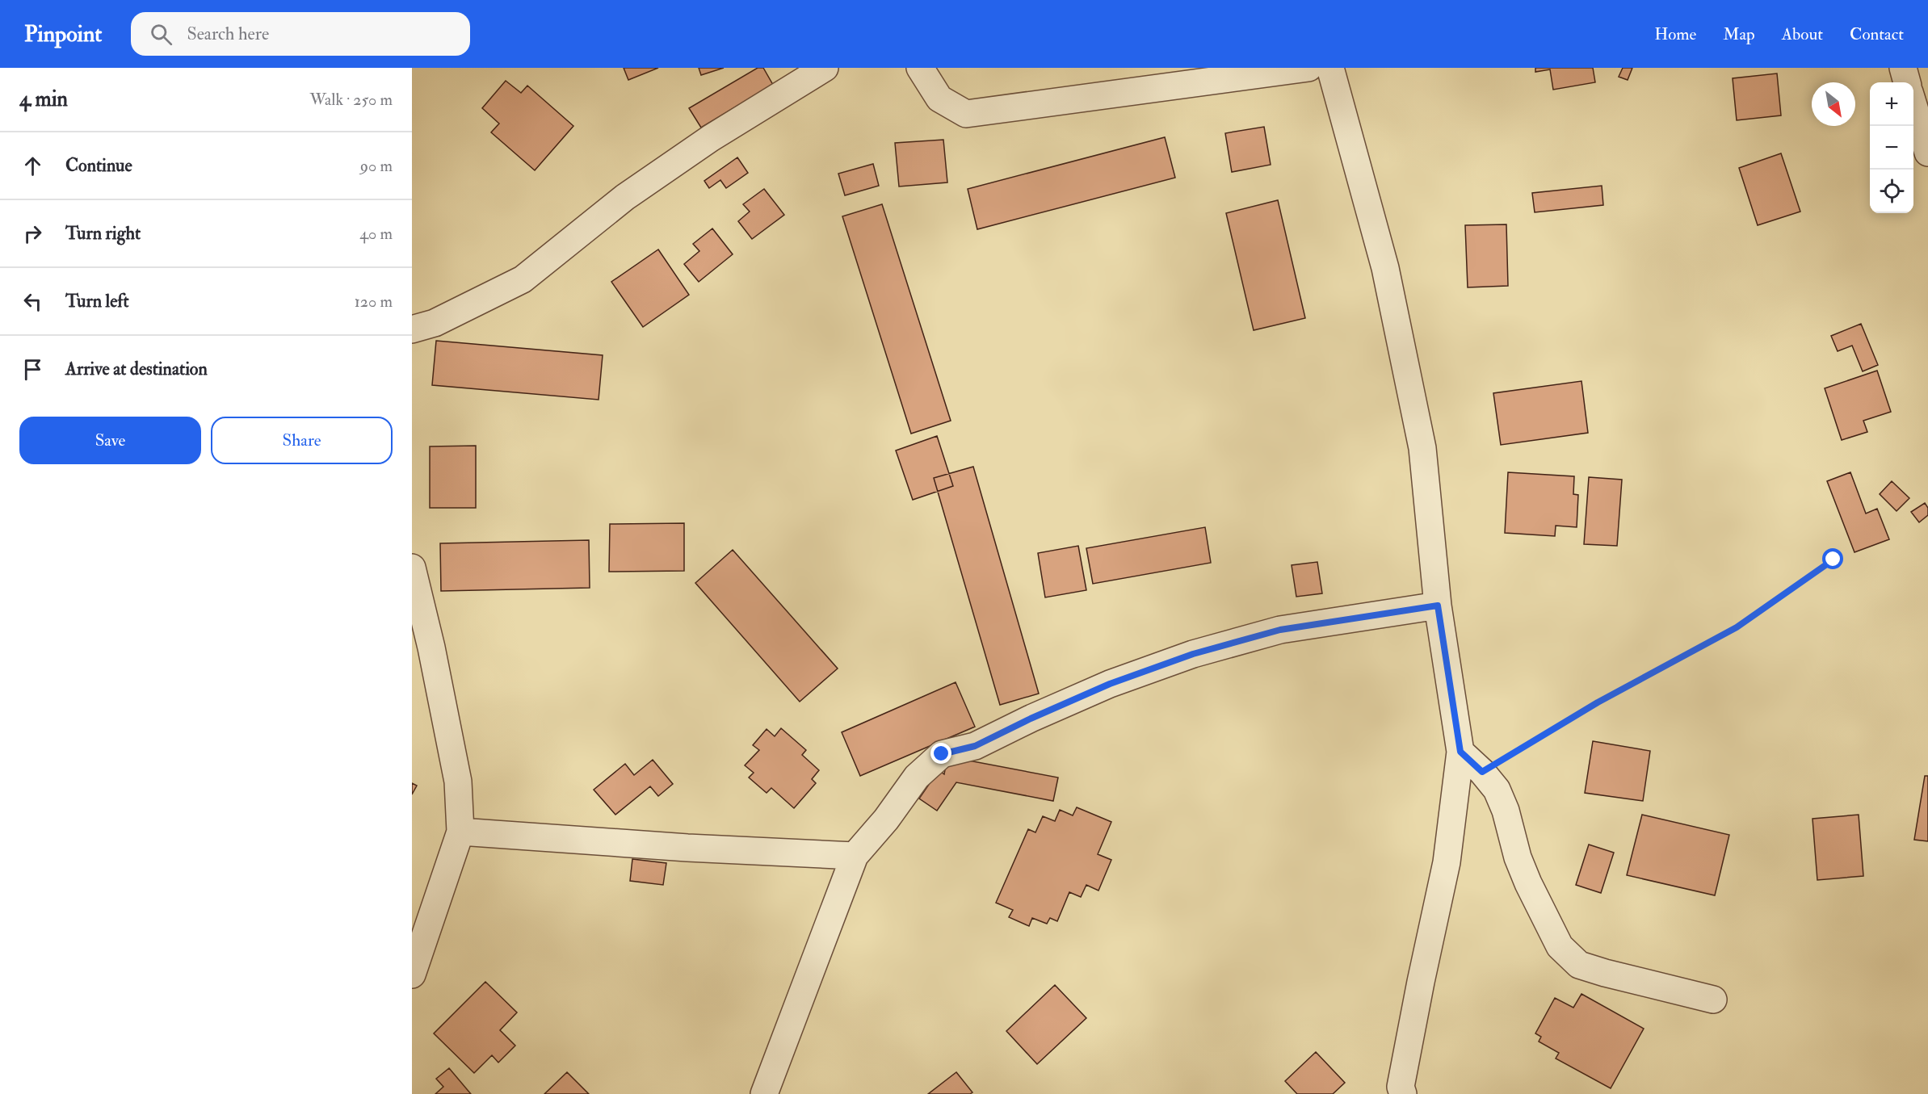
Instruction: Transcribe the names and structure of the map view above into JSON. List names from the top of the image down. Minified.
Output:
{"north":"bottom right","page":{"header":"Pinpoint","search":"Search here","nav":["Home","Map","About","Contact"],"heading":["4 min","Walk · 250 m"],"map_buttons":["+","−"],"list":[["Continue","90 m"],["Turn right","40 m"],["Turn left","120 m"],"Arrive at destination"],"buttons":["Save","Share"]}}
